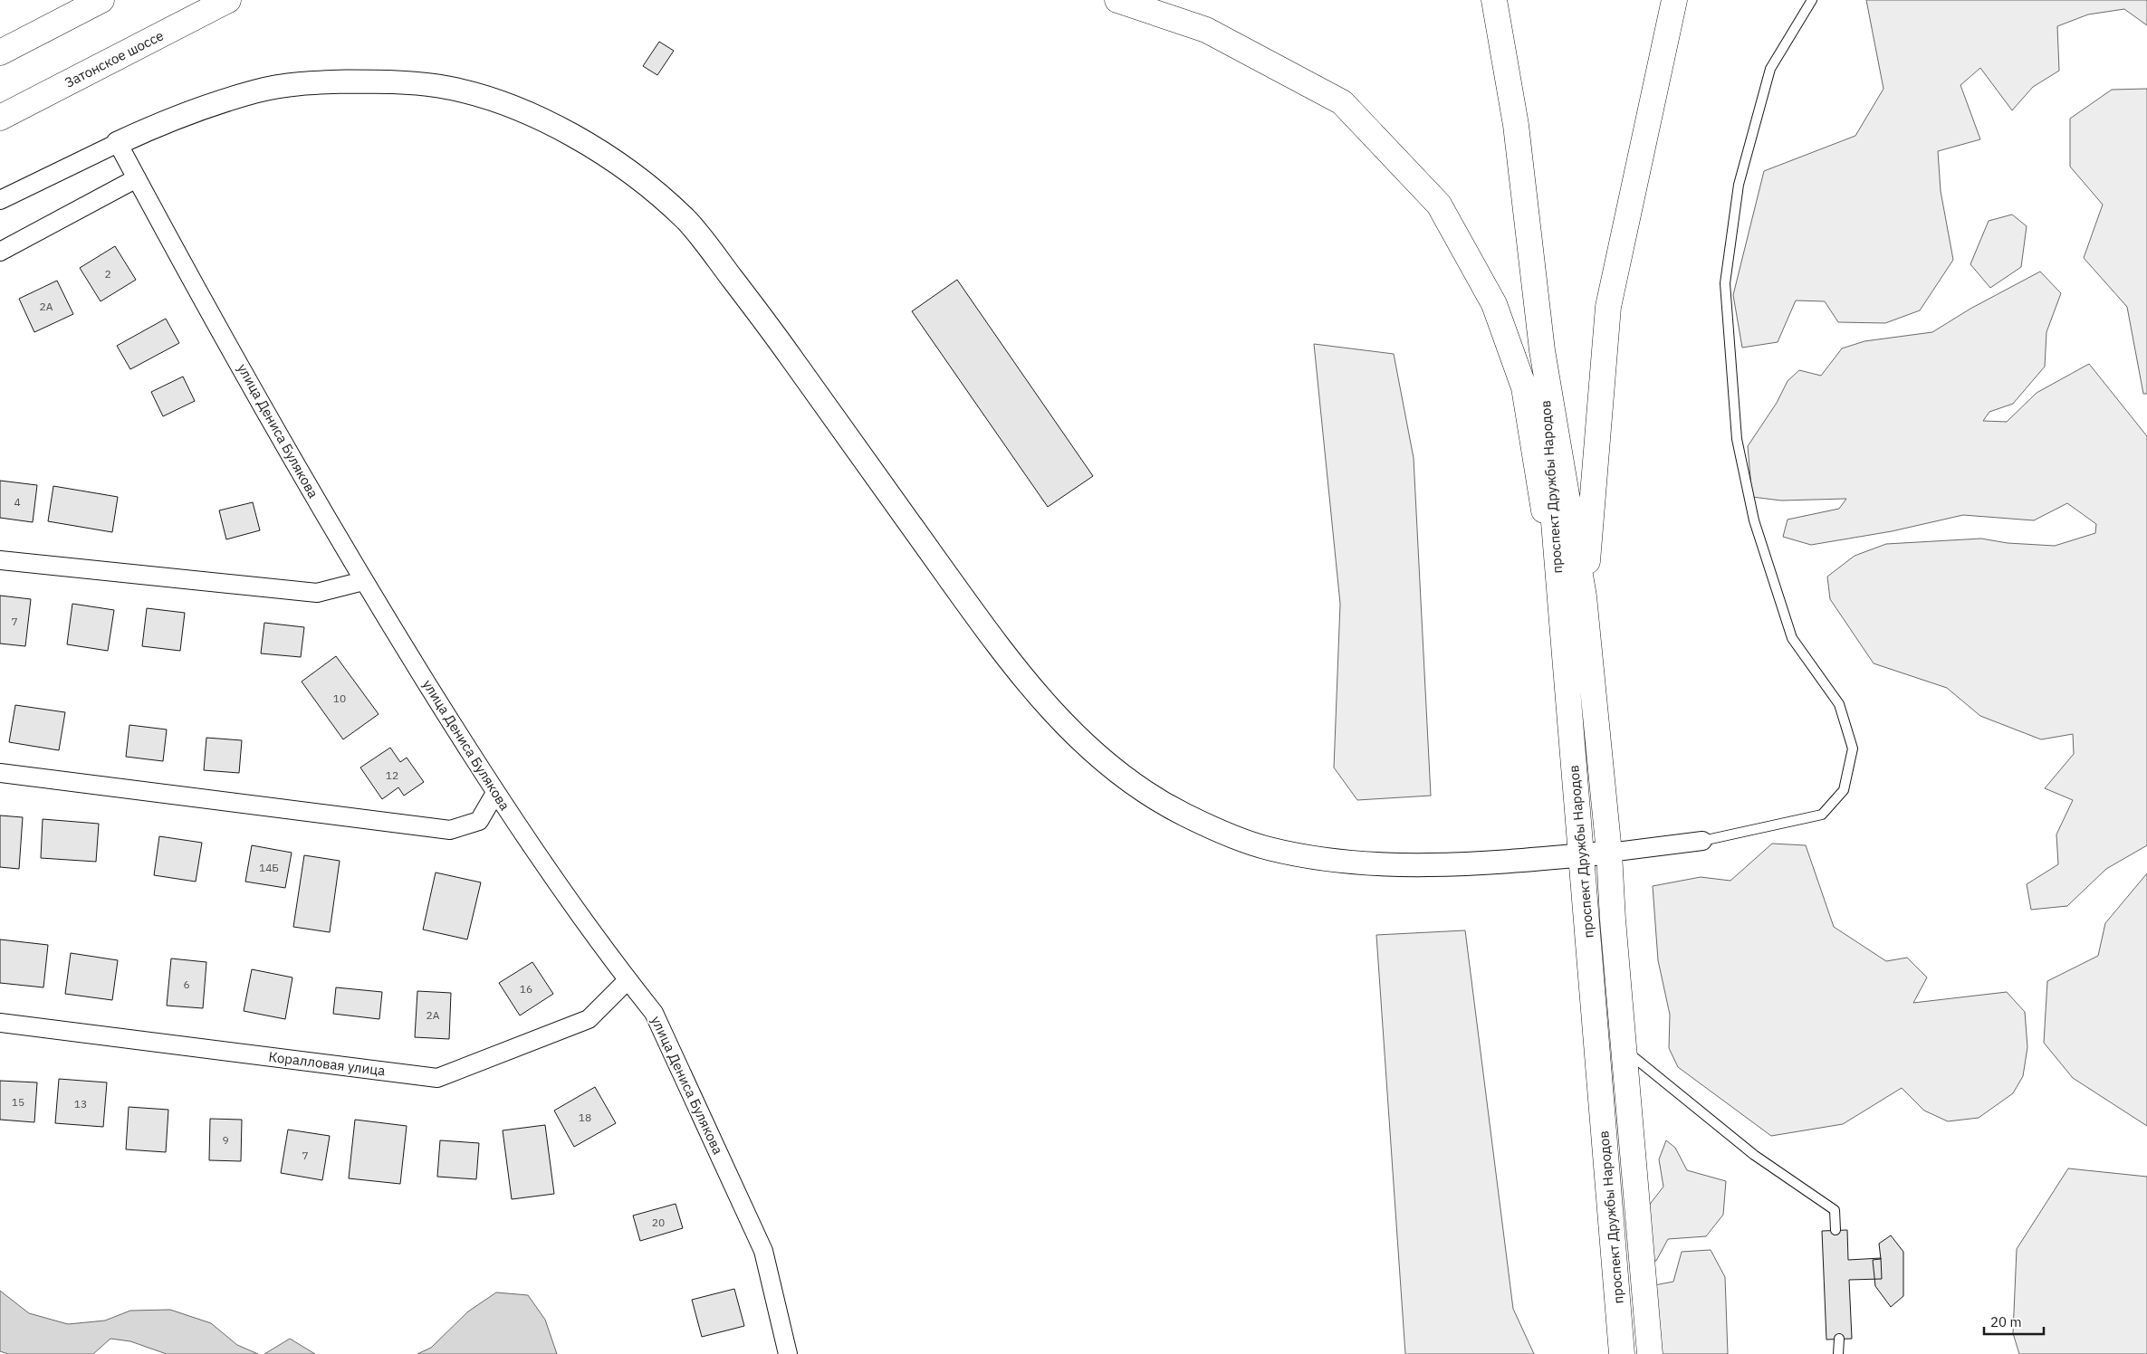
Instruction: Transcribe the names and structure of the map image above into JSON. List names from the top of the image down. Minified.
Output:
{"streets":{"main road":["Затонское шоссе","проспект Дружбы Народов"],"street":["улица Дениса Булякова","Коралловая улица"]},"crossings":[["улица Дениса Булякова","Коралловая улица"]],"house_numbers":["2","2А","4","7","10","12","14Б","6","16","2А","15","13","18","9","7","20"],"scale_bar":"20 m"}
